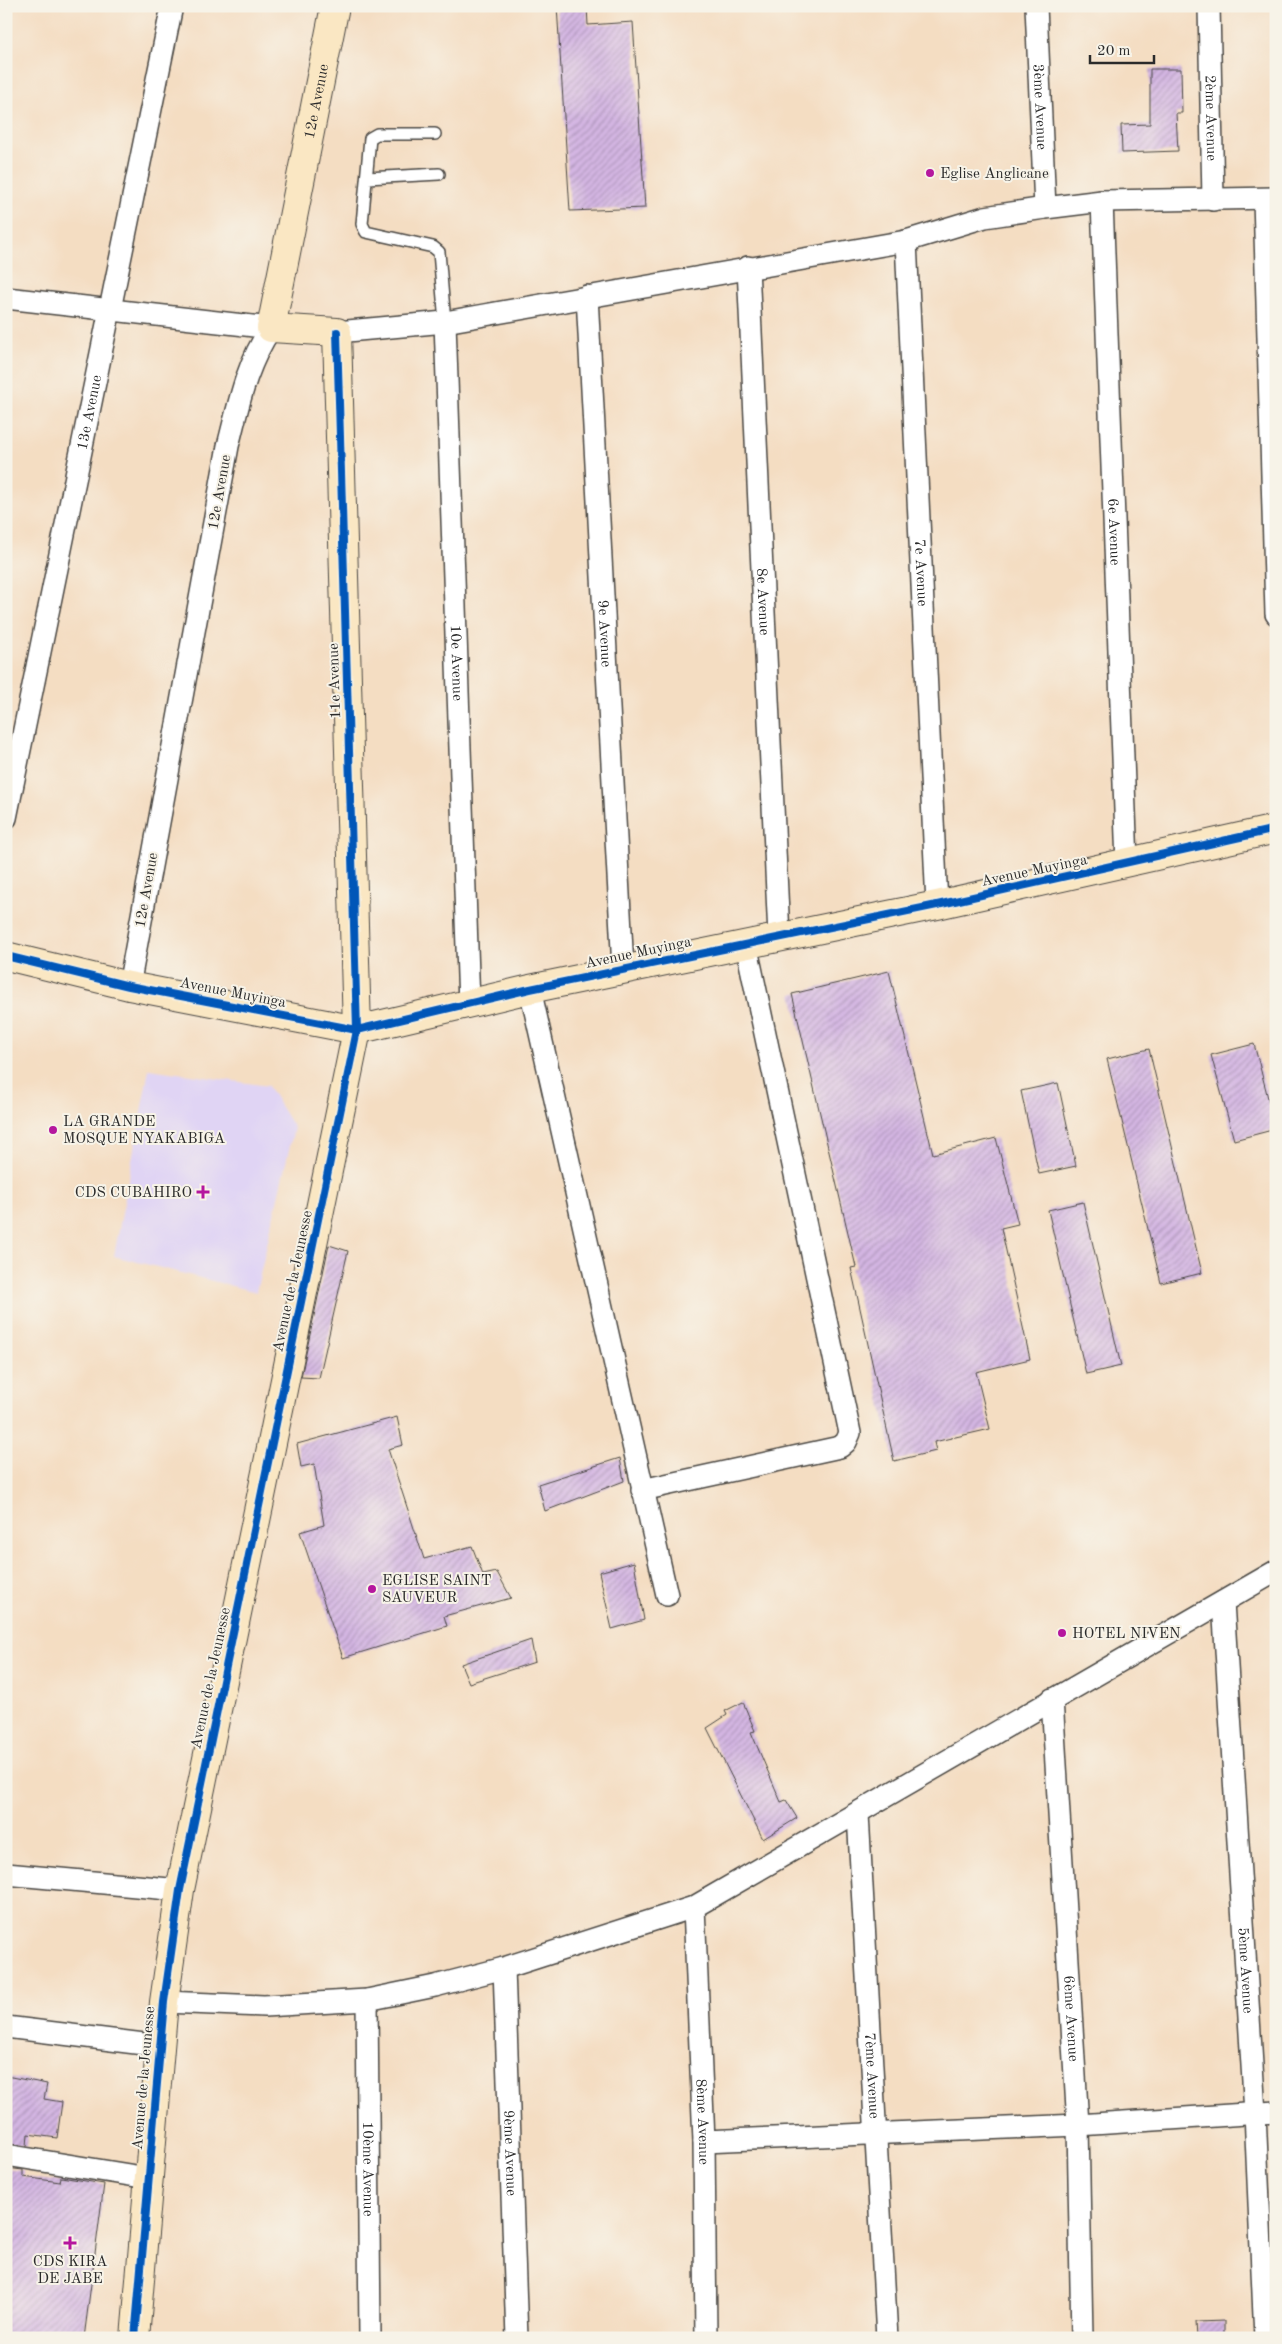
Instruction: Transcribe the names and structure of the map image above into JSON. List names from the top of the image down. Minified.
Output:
{"streets":{"street":["12e Avenue","3ème Avenue","2ème Avenue","13e Avenue","6e Avenue","7e Avenue","8e Avenue","9e Avenue","10e Avenue","11e Avenue","Avenue Muyinga","Avenue de la Jeunesse","5ème Avenue","6ème Avenue","7ème Avenue","8ème Avenue","9ème Avenue","10ème Avenue"]},"crossings":[["12e Avenue","Avenue Muyinga"],["6e Avenue","Avenue Muyinga"],["7e Avenue","Avenue Muyinga"],["8e Avenue","Avenue Muyinga"],["9e Avenue","Avenue Muyinga"],["10e Avenue","Avenue Muyinga"],["11e Avenue","Avenue Muyinga"],["11e Avenue","Avenue de la Jeunesse"],["Avenue Muyinga","Avenue de la Jeunesse"]],"places":{"other":["Eglise Anglicane","LA GRANDE MOSQUE NYAKABIGA","EGLISE SAINT SAUVEUR","HOTEL NIVEN"],"health":["CDS CUBAHIRO","CDS KIRA DE JABE"]},"scale_bar":"20 m"}
